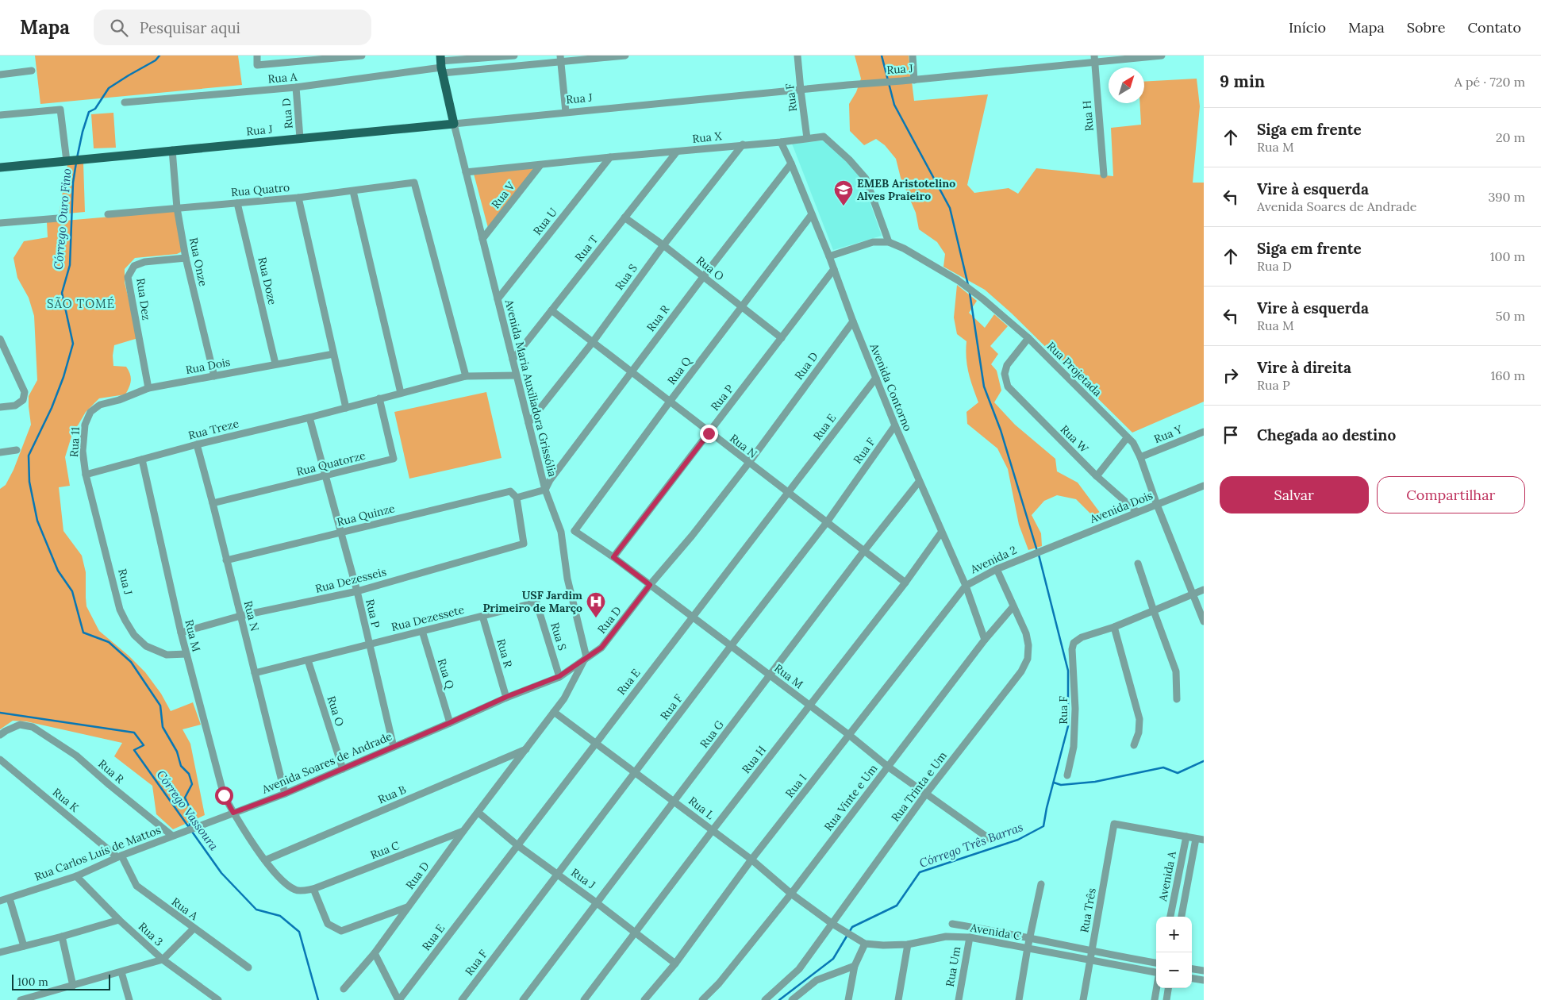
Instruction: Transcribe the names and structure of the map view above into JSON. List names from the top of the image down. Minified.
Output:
{"streets":{"main road":["Rua J"],"street":["Rua A","Rua F","Rua D","Rua H","Rua X","Rua Quatro","Rua V","Rua U","Rua T","Rua Onze","Rua O","Rua S","Rua Doze","Rua Dez","Rua R","Rua Dois","Rua Projetada","Rua Q","Avenida Contorno","Avenida Maria Auxiliadora Grissólia","Rua P","Rua E","Rua Treze","Rua Y","Rua W","Rua 11","Rua N","Rua Quatorze","Avenida Dois","Rua Quinze","Avenida 2","Rua Dezesseis","Rua Dezessete","Rua M","Rua G","Avenida Soares de Andrade","Rua I","Rua Trinta e Um","Rua B","Rua Vinte e Um","Rua K","Rua L","Rua C","Rua Carlos Luís de Mattos","Avenida A","Rua Três","Avenida C","Rua 3","Rua Um"]},"crossings":[["Rua J","Rua F"],["Rua J","Rua D"],["Rua J","Rua H"],["Rua J","Rua Onze"],["Rua J","Avenida Maria Auxiliadora Grissólia"],["Rua J","Rua E"],["Rua J","Rua Treze"],["Rua J","Rua 11"],["Rua J","Rua M"],["Rua J","Rua G"],["Rua J","Rua I"],["Rua A","Rua D"],["Rua A","Rua K"],["Rua A","Rua Carlos Luís de Mattos"],["Rua F","Rua X"],["Rua F","Rua Projetada"],["Rua F","Avenida Contorno"],["Rua F","Rua N"],["Rua F","Rua M"],["Rua F","Rua L"],["Rua D","Avenida Contorno"],["Rua D","Avenida Maria Auxiliadora Grissólia"],["Rua D","Rua N"],["Rua D","Rua M"],["Rua D","Avenida Soares de Andrade"],["Rua D","Rua B"],["Rua D","Rua L"],["Rua D","Rua C"],["Rua H","Avenida Contorno"],["Rua H","Rua N"],["Rua H","Rua M"],["Rua H","Rua L"],["Rua X","Rua V"],["Rua X","Rua U"],["Rua X","Rua T"],["Rua X","Rua S"],["Rua X","Rua Projetada"],["Rua X","Avenida Contorno"],["Rua X","Avenida Maria Auxiliadora Grissólia"],["Rua Quatro","Rua Onze"],["Rua Quatro","Rua Doze"],["Rua Quatro","Rua Treze"],["Rua V","Avenida Maria Auxiliadora Grissólia"],["Rua U","Avenida Maria Auxiliadora Grissólia"],["Rua T","Rua O"],["Rua T","Avenida Maria Auxiliadora Grissólia"],["Rua T","Rua N"],["Rua Onze","Rua Dez"],["Rua Onze","Rua Dois"],["Rua O","Rua S"],["Rua O","Rua R"],["Rua O","Rua Q"],["Rua O","Rua P"],["Rua O","Rua Dezessete"],["Rua O","Avenida Soares de Andrade"],["Rua S","Avenida Maria Auxiliadora Grissólia"],["Rua S","Rua N"],["Rua S","Rua Dezessete"],["Rua S","Avenida Soares de Andrade"],["Rua Doze","Rua Dois"],["Rua Dez","Rua Dois"],["Rua R","Avenida Contorno"],["Rua R","Avenida Maria Auxiliadora Grissólia"],["Rua R","Rua N"],["Rua R","Rua Dezessete"],["Rua R","Avenida Soares de Andrade"],["Rua R","Rua Carlos Luís de Mattos"],["Rua Dois","Rua 11"],["Rua Projetada","Avenida Contorno"],["Rua Projetada","Rua Y"],["Rua Projetada","Rua W"],["Rua Projetada","Avenida Dois"],["Rua Q","Avenida Contorno"],["Rua Q","Rua N"],["Rua Q","Rua Dezessete"],["Rua Q","Rua M"],["Rua Q","Avenida Soares de Andrade"],["Avenida Contorno","Rua P"],["Avenida Contorno","Rua E"],["Avenida Contorno","Avenida 2"],["Avenida Contorno","Rua G"],["Avenida Contorno","Rua I"],["Avenida Contorno","Rua Vinte e Um"],["Avenida Maria Auxiliadora Grissólia","Rua Treze"],["Avenida Maria Auxiliadora Grissólia","Avenida Soares de Andrade"],["Rua P","Rua Treze"],["Rua P","Rua N"],["Rua P","Rua Quatorze"],["Rua P","Rua Quinze"],["Rua P","Rua Dezesseis"],["Rua P","Rua Dezessete"],["Rua P","Rua M"],["Rua P","Avenida Soares de Andrade"],["Rua E","Rua N"],["Rua E","Rua M"],["Rua E","Rua L"],["Rua Treze","Rua 11"],["Rua Treze","Rua N"],["Rua Treze","Rua Quatorze"],["Rua Treze","Rua M"],["Rua W","Avenida Dois"],["Rua N","Rua Quatorze"],["Rua N","Rua Quinze"],["Rua N","Rua Dezesseis"],["Rua N","Rua Dezessete"],["Rua N","Rua G"],["Rua N","Avenida Soares de Andrade"],["Avenida Dois","Avenida 2"],["Rua Quinze","Rua Dezesseis"],["Avenida 2","Rua I"],["Avenida 2","Rua Trinta e Um"],["Rua Dezesseis","Rua M"],["Rua M","Rua G"],["Rua M","Avenida Soares de Andrade"],["Rua M","Rua I"],["Rua M","Rua Trinta e Um"],["Rua M","Rua Vinte e Um"],["Rua G","Rua L"],["Avenida Soares de Andrade","Rua Carlos Luís de Mattos"],["Rua I","Rua L"],["Rua Trinta e Um","Rua Vinte e Um"],["Rua Trinta e Um","Rua L"],["Rua Trinta e Um","Avenida C"],["Rua Vinte e Um","Rua L"],["Rua K","Rua Carlos Luís de Mattos"],["Rua L","Avenida C"],["Rua Carlos Luís de Mattos","Rua 3"],["Avenida A","Rua Três"],["Rua Três","Avenida C"],["Avenida C","Rua Um"]],"districts":["SÃO TOMÉ"],"water":["Córrego Ouro Fino","Córrego Vassoura","Córrego Três Barras"],"places":{"school or university":["EMEB Aristotelino Alves Praieiro"],"hospital":["USF Jardim Primeiro de Março"]},"scale_bar":"100 m","north":"top right","page":{"header":"Mapa","search":"Pesquisar aqui","nav":["Início","Mapa","Sobre","Contato"],"heading":["9 min","A pé · 720 m"],"list":[["Siga em frente","Rua M","20 m"],["Vire à esquerda","Avenida Soares de Andrade","390 m"],["Siga em frente","Rua D","100 m"],["Vire à esquerda","Rua M","50 m"],["Vire à direita","Rua P","160 m"],"Chegada ao destino"],"buttons":["Salvar","Compartilhar"],"map_buttons":["+","−"],"scale":"100 m"}}
